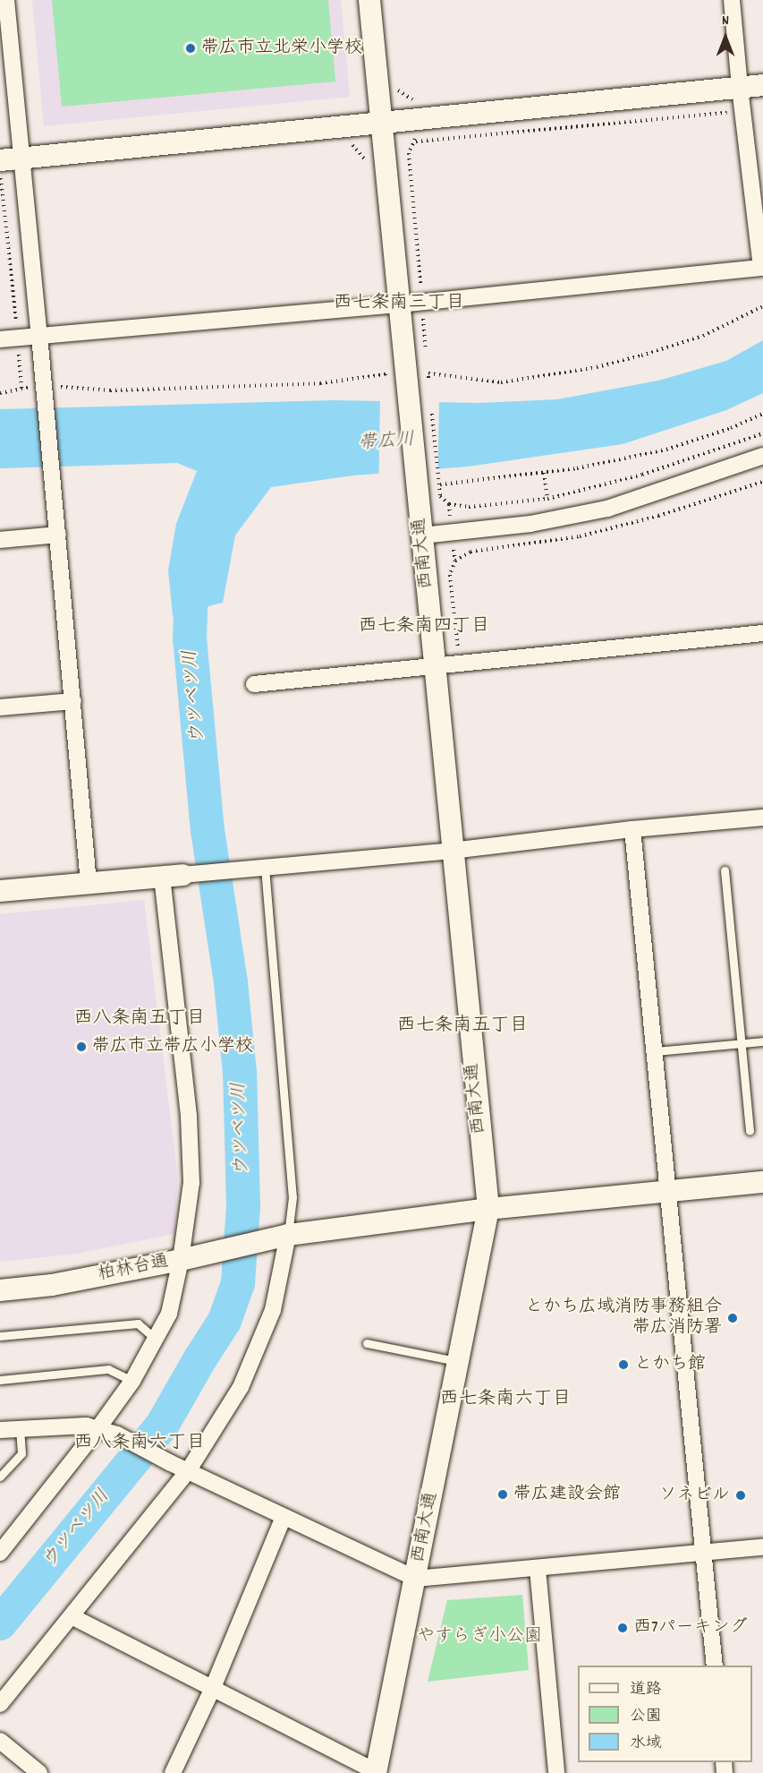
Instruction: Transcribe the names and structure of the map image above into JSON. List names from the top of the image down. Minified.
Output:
{"streets":{"street":["西南大通","柏林台通"]},"crossings":[["西南大通","柏林台通"]],"districts":["西七条南三丁目","西七条南四丁目","西八条南五丁目","西七条南五丁目","西七条南六丁目","西八条南六丁目"],"water":["帯広川","ウツベツ川"],"parks":["やすらぎ小公園"],"places":["帯広市立北栄小学校","帯広市立帯広小学校","とかち広域消防事務組合 帯広消防署","とかち館","帯広建設会館","ソネビル","西7パーキング"],"legend":["道路","公園","水域"],"north":"top"}
